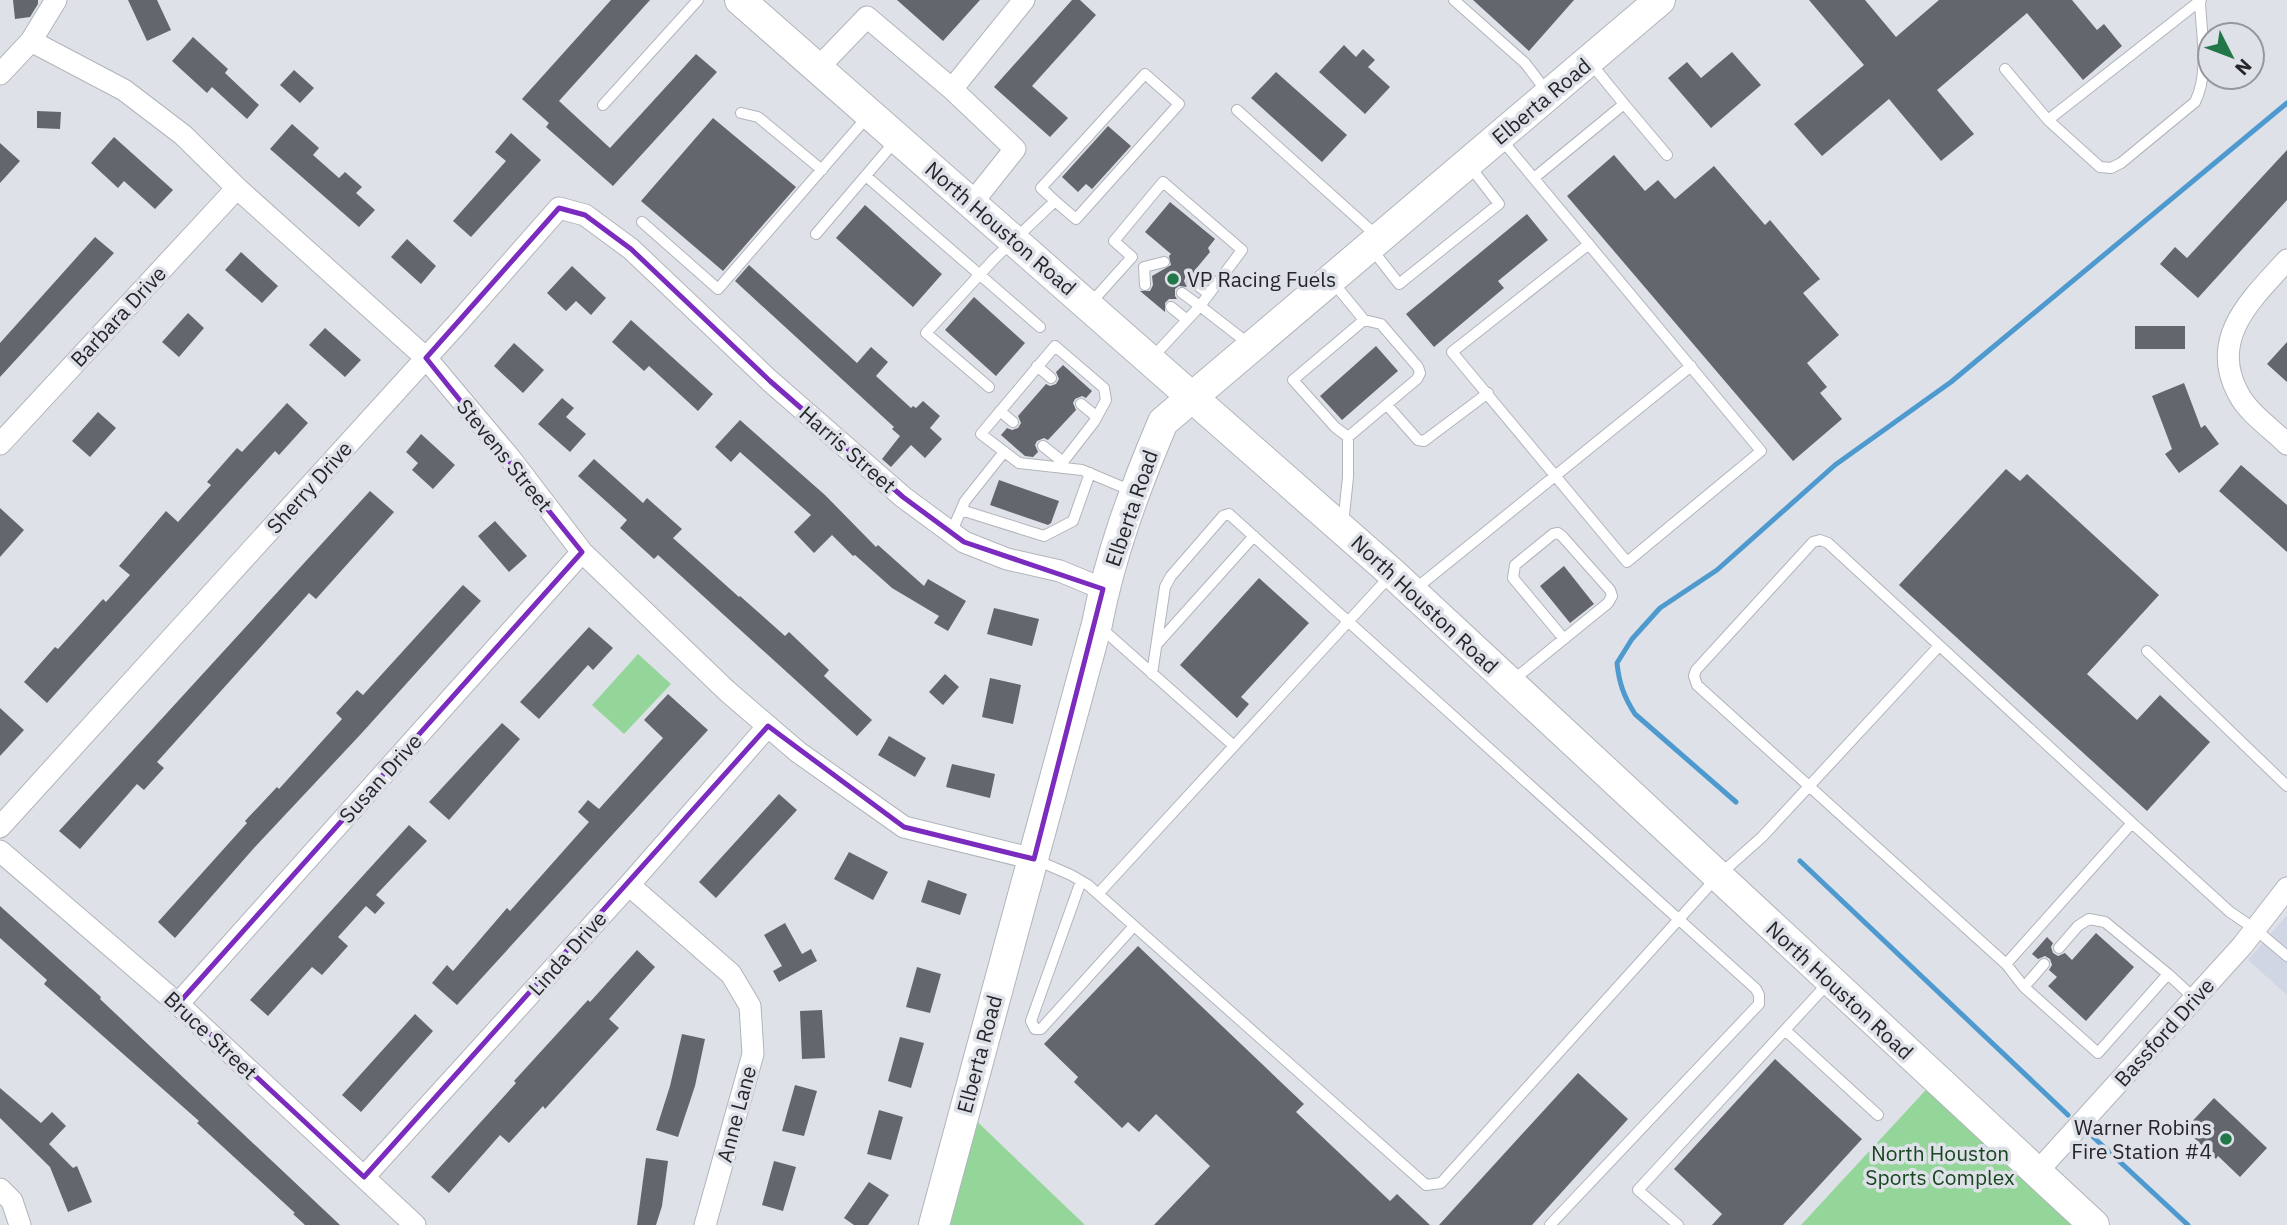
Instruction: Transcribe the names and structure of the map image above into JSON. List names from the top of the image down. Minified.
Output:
{"streets":{"street":["Elberta Road","North Houston Road","Barbara Drive","Harris Street","Stevens Street","Sherry Drive","Susan Drive","Linda Drive","Bassford Drive","Bruce Street","Anne Lane"]},"crossings":[["Elberta Road","North Houston Road"],["Elberta Road","Harris Street"],["Elberta Road","Stevens Street"],["North Houston Road","Bassford Drive"],["Barbara Drive","Stevens Street"],["Harris Street","Sherry Drive"],["Stevens Street","Sherry Drive"],["Stevens Street","Susan Drive"],["Stevens Street","Linda Drive"],["Susan Drive","Bruce Street"],["Linda Drive","Bruce Street"],["Linda Drive","Anne Lane"]],"parks":["North Houston Sports Complex"],"places":["VP Racing Fuels","Warner Robins Fire Station #4"],"north":"bottom right"}
